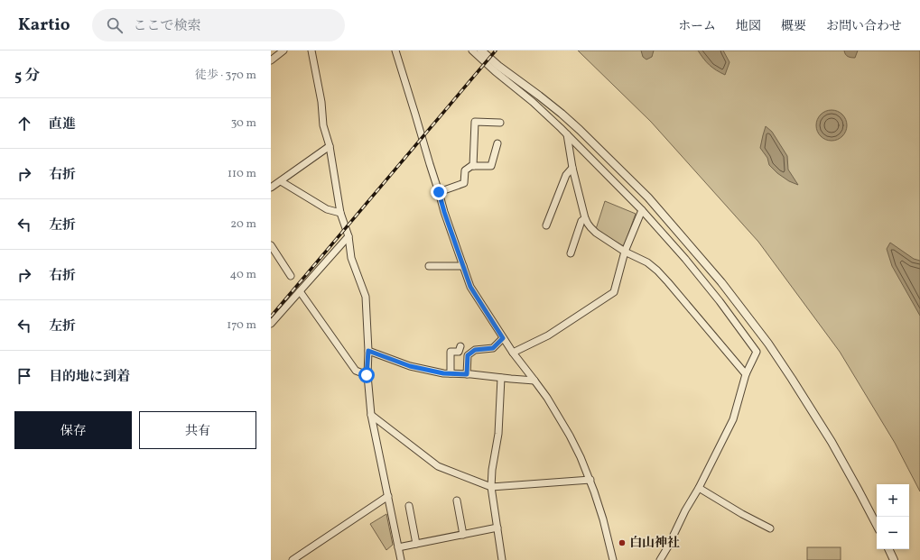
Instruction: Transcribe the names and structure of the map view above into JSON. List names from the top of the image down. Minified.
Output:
{"places":["白山神社"],"page":{"header":"Kartio","search":"ここで検索","nav":["ホーム","地図","概要","お問い合わせ"],"heading":["5 分","徒歩 · 370 m"],"list":[["直進","30 m"],["右折","110 m"],["左折","20 m"],["右折","40 m"],["左折","170 m"],"目的地に到着"],"buttons":["保存","共有"],"map_buttons":["+","−"]}}
